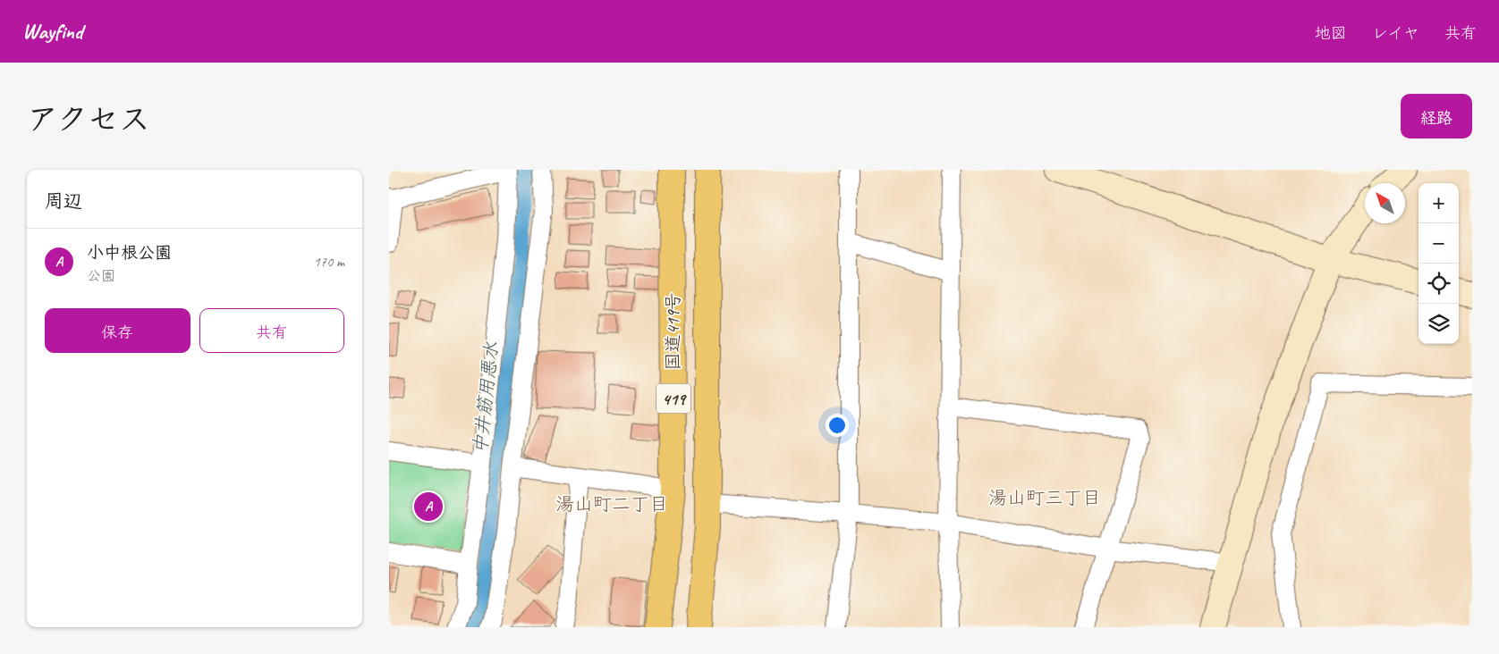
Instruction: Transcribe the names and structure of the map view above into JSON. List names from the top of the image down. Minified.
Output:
{"streets":{"highway":["国道419号","419"]},"districts":["湯山町三丁目","湯山町二丁目"],"water":["中井筋用悪水"],"north":"top left","page":{"header":"Wayfind","nav":["地図","レイヤ","共有"],"title":"アクセス","buttons":["経路",["保存","共有"]],"heading":"周辺","map_buttons":["+","−"],"list":[{"mark":"A","name":"小中根公園","note":"公園","value":"170 m"}],"pins":"A"}}
